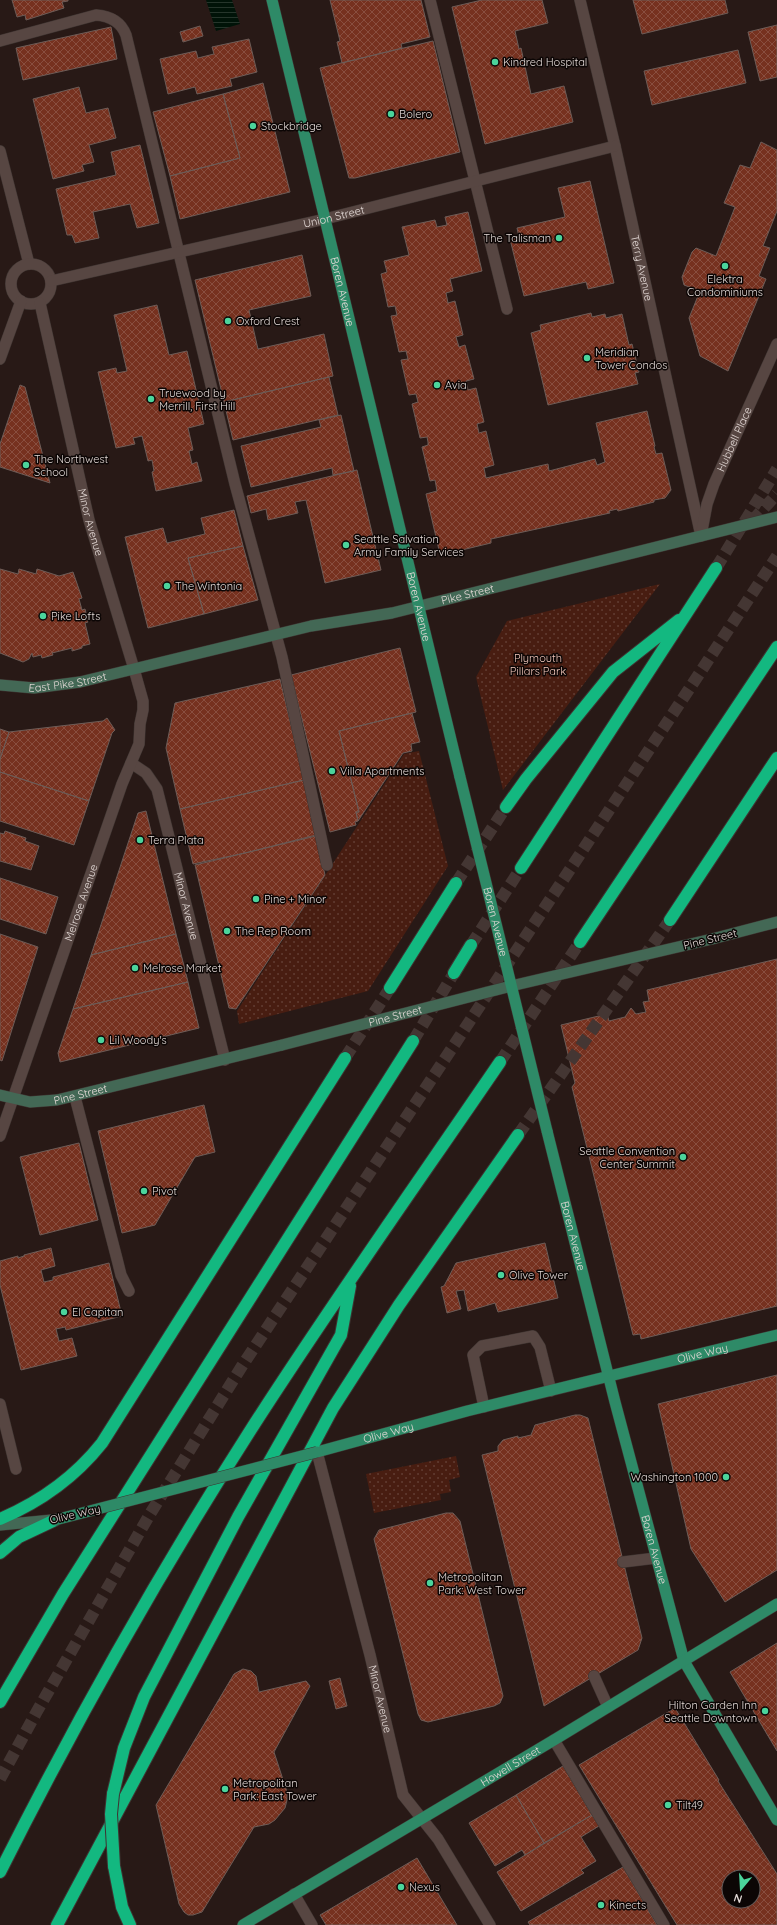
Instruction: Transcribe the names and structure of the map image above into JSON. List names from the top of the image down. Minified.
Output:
{"streets":{"main road":["Boren Avenue","Pike Street","East Pike Street","Pine Street","Olive Way","Howell Street"],"street":["Union Street","Terry Avenue","Hubbell Place","Minor Avenue","Melrose Avenue"]},"crossings":[["Union Street","Terry Avenue"],["Union Street","Boren Avenue"],["Union Street","Minor Avenue"],["Terry Avenue","Hubbell Place"],["Terry Avenue","Pike Street"],["Boren Avenue","Pike Street"],["Boren Avenue","Pine Street"],["Boren Avenue","Olive Way"],["Boren Avenue","Howell Street"],["Hubbell Place","Pike Street"],["Minor Avenue","Pike Street"],["Minor Avenue","East Pike Street"],["Minor Avenue","Melrose Avenue"],["Minor Avenue","Pine Street"],["Minor Avenue","Olive Way"],["Minor Avenue","Howell Street"],["Pike Street","East Pike Street"],["Pike Street","Melrose Avenue"],["East Pike Street","Melrose Avenue"],["Melrose Avenue","Pine Street"]],"parks":["Plymouth Pillars Park"],"places":["Kindred Hospital","Bolero","Stockbridge","The Talisman","Elektra Condominiums","Oxford Crest","Meridian Tower Condos","Avia","Truewood by Merrill, First Hill","The Northwest School","Seattle Salvation Army Family Services","The Wintonia","Pike Lofts","Villa Apartments","Terra Plata","Pine + Minor","The Rep Room","Melrose Market","Lil Woody's","Seattle Convention Center Summit","Pivot","Olive Tower","El Capitan","Washington 1000","Metropolitan Park: West Tower","Hilton Garden Inn Seattle Downtown","Metropolitan Park: East Tower","Tilt49","Nexus","Kinects"],"north":"bottom"}
